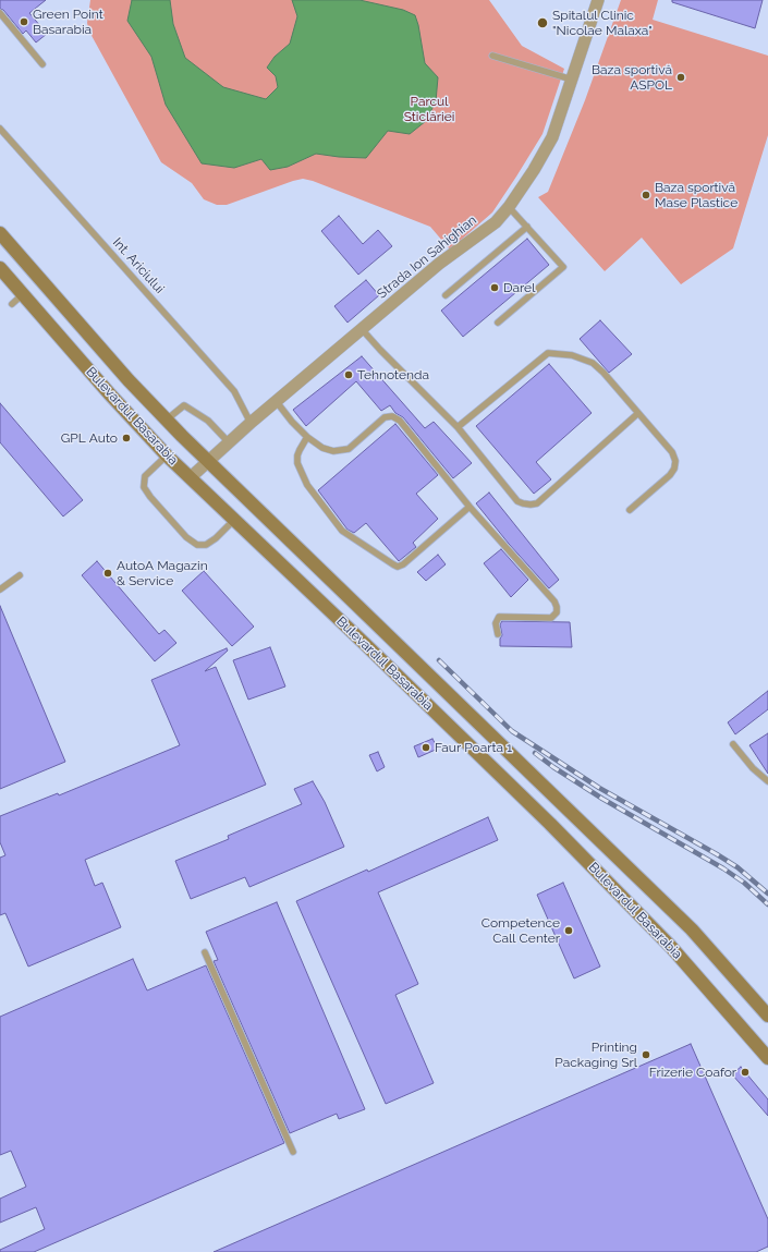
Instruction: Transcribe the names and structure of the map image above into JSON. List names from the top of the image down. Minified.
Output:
{"streets":{"main road":["Bulevardul Basarabia"],"street":["Strada Ion Sahighian"],"lane":["Int. Ariciului"]},"crossings":[["Strada Ion Sahighian","Int. Ariciului"],["Strada Ion Sahighian","Bulevardul Basarabia"]],"parks":["Parcul Sticlăriei"],"places":["Green Point Basarabia","Spitalul Clinic \"Nicolae Malaxa\"","Baza sportivă ASPOL","Baza sportivă Mase Plastice","Darel","Tehnotenda","GPL Auto","AutoA Magazin & Service","Faur Poarta 1","Competence Call Center","Printing Packaging Srl","Frizerie Coafor"]}
